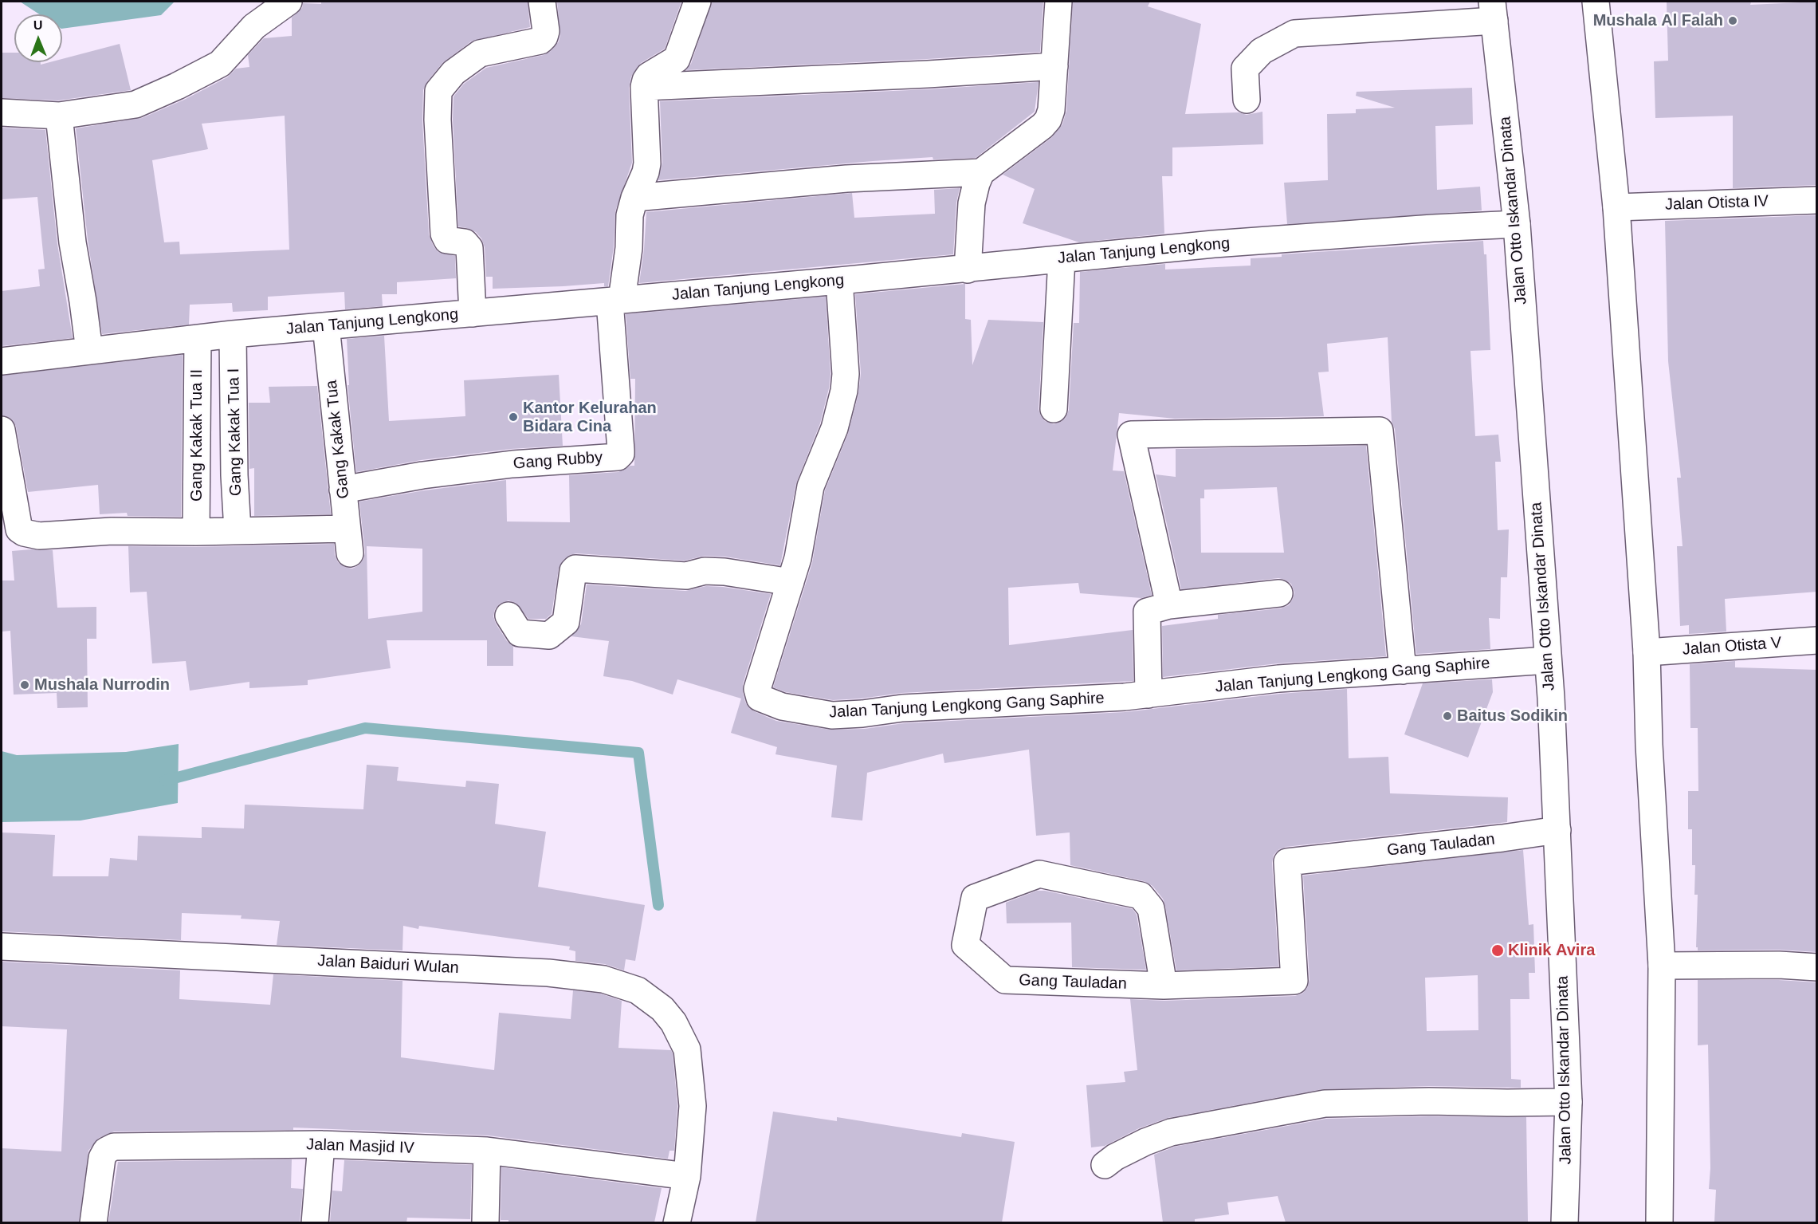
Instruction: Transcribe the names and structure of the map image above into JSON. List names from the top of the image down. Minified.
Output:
{"streets":{"street":["Jalan Otista IV","Jalan Otto Iskandar Dinata","Jalan Tanjung Lengkong","Gang Kakak Tua I","Gang Kakak Tua II","Gang Kakak Tua","Gang Rubby","Jalan Otista V","Jalan Tanjung Lengkong Gang Saphire","Gang Tauladan","Jalan Baiduri Wulan","Jalan Masjid IV"]},"crossings":[["Jalan Otto Iskandar Dinata","Jalan Tanjung Lengkong"],["Jalan Otto Iskandar Dinata","Jalan Tanjung Lengkong Gang Saphire"],["Jalan Otto Iskandar Dinata","Gang Tauladan"],["Jalan Tanjung Lengkong","Gang Kakak Tua I"],["Jalan Tanjung Lengkong","Gang Kakak Tua II"],["Jalan Tanjung Lengkong","Gang Kakak Tua"],["Jalan Tanjung Lengkong","Gang Rubby"],["Jalan Tanjung Lengkong","Jalan Tanjung Lengkong Gang Saphire"],["Gang Kakak Tua I","Gang Kakak Tua"],["Gang Kakak Tua","Gang Rubby"],["Jalan Baiduri Wulan","Jalan Masjid IV"]],"places":["Mushala Al Falah","Kantor Kelurahan Bidara Cina","Mushala Nurrodin","Baitus Sodikin","Klinik Avira"],"north":"top"}
